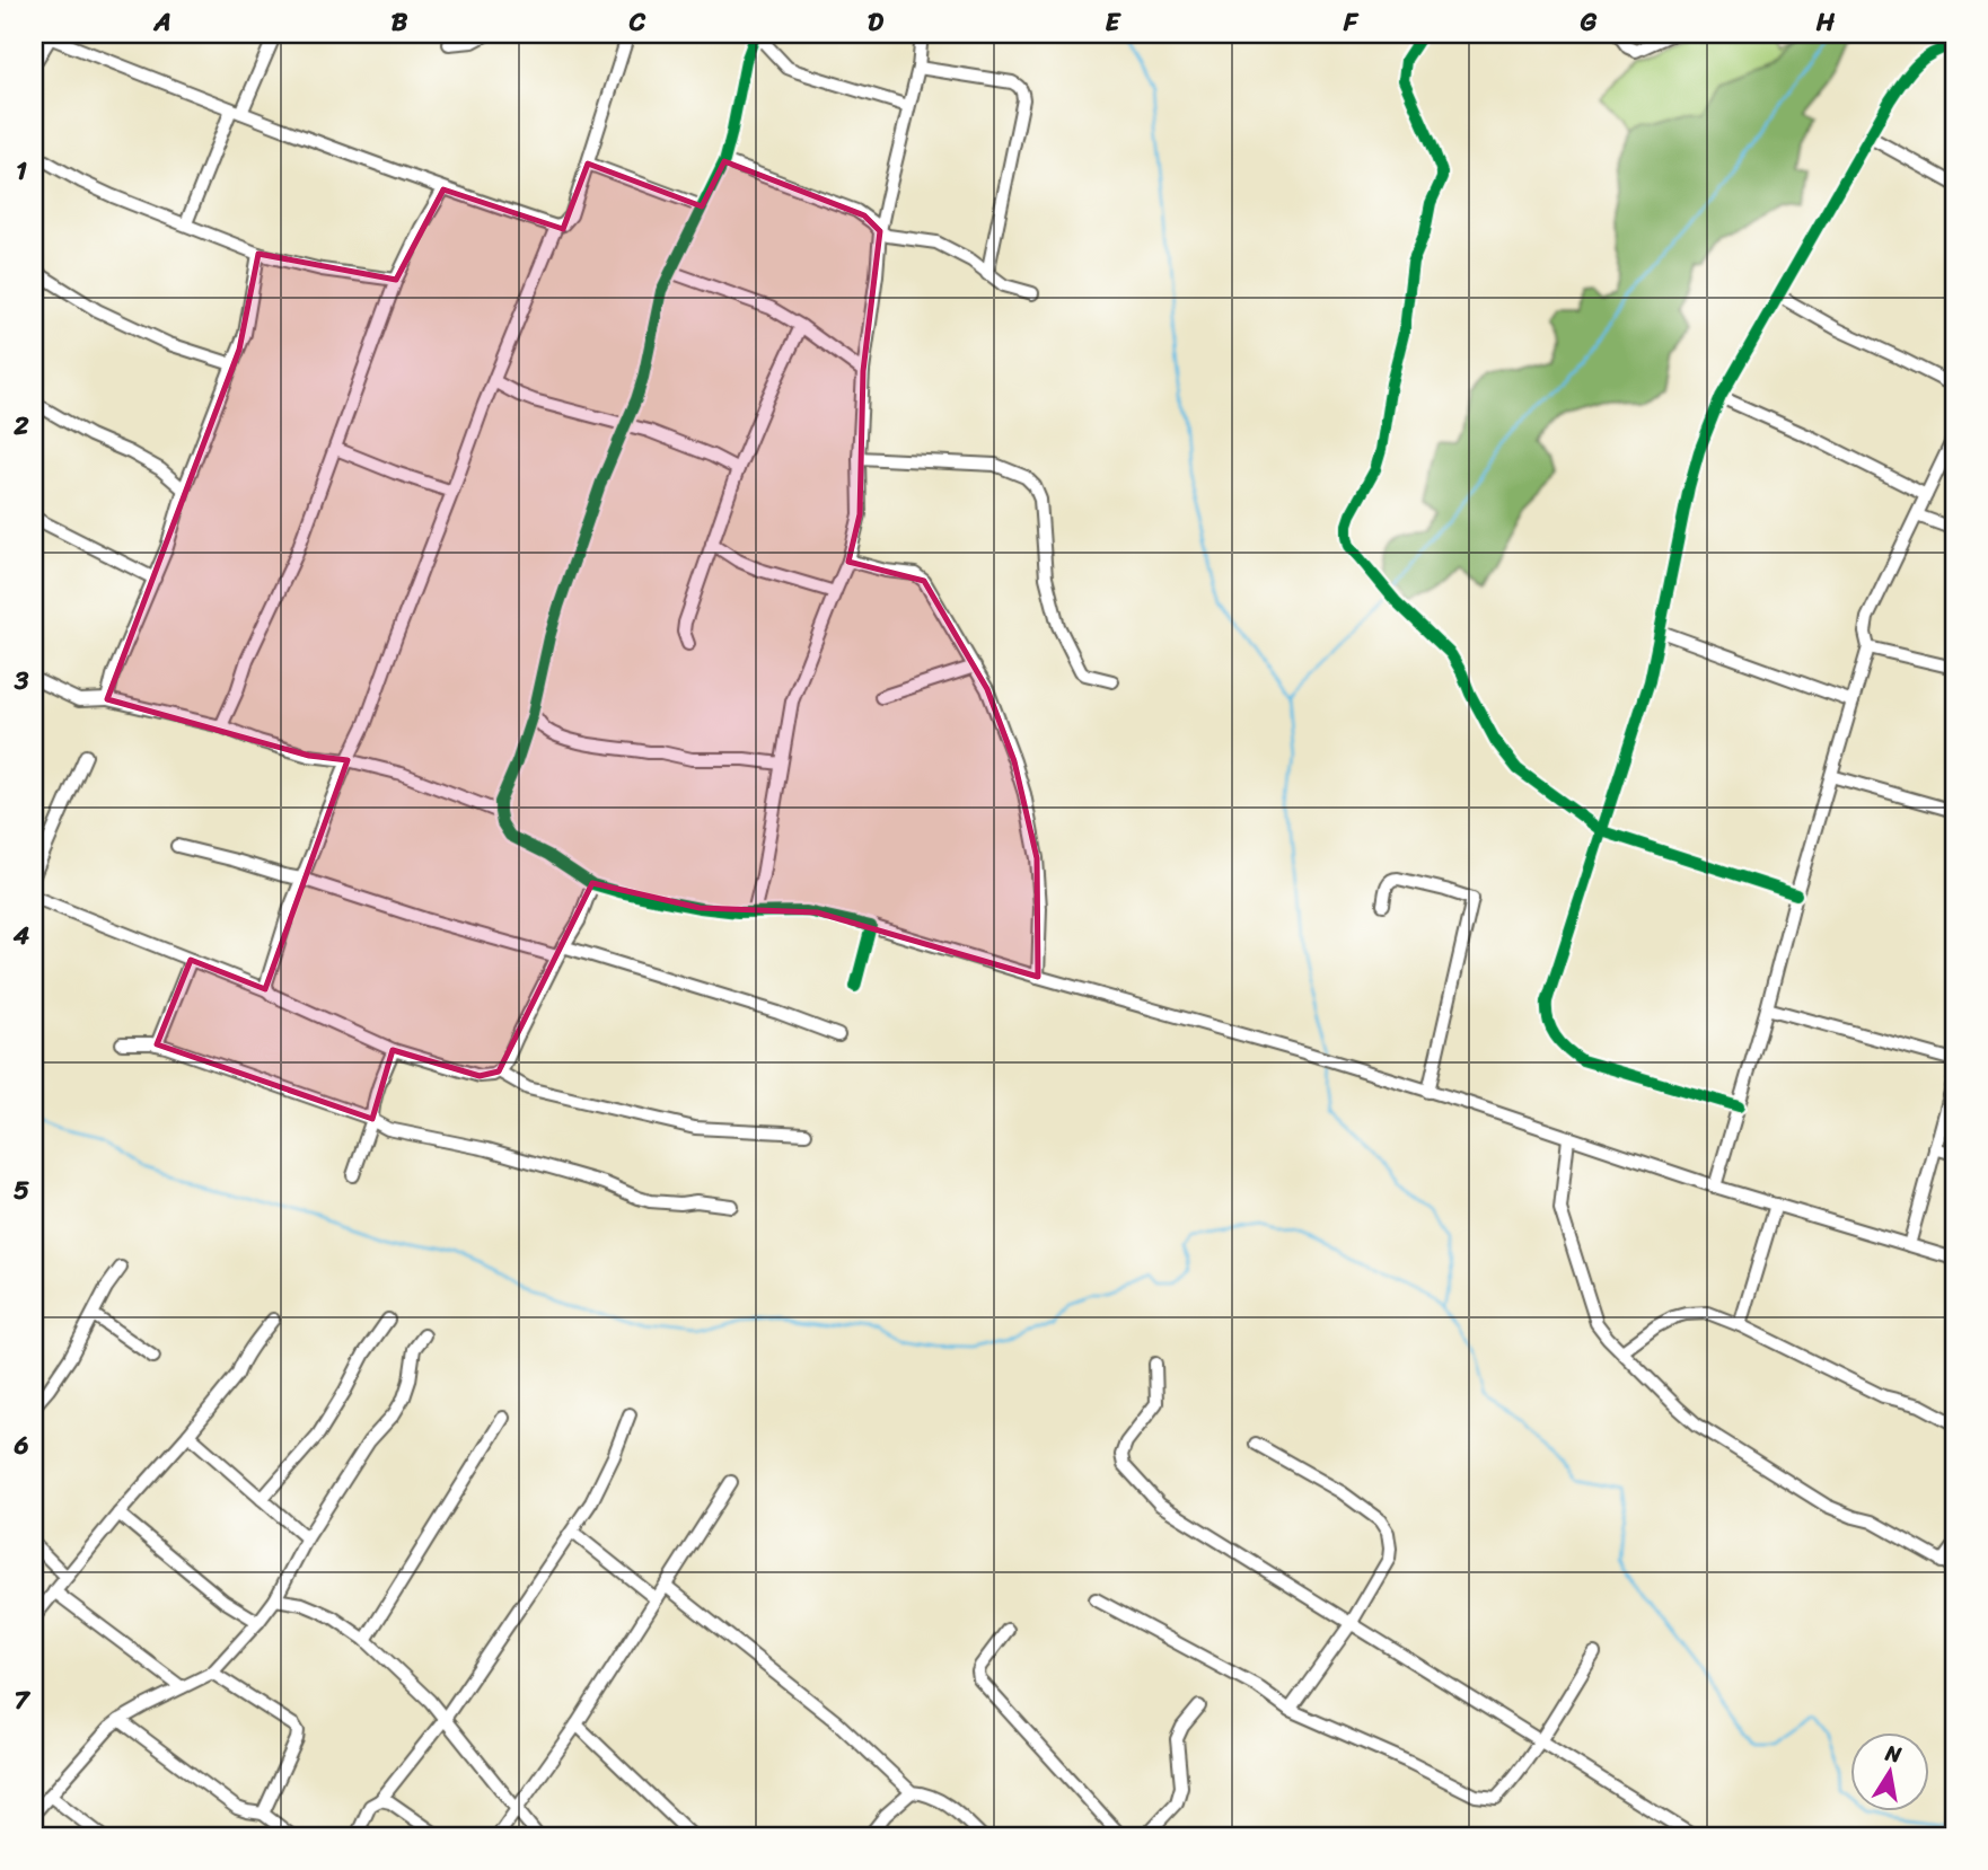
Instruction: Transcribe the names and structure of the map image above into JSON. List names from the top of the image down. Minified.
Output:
{"north":"top","grid":{"columns":["A","B","C","D","E","F","G","H"],"rows":["1","2","3","4","5","6","7"]}}
